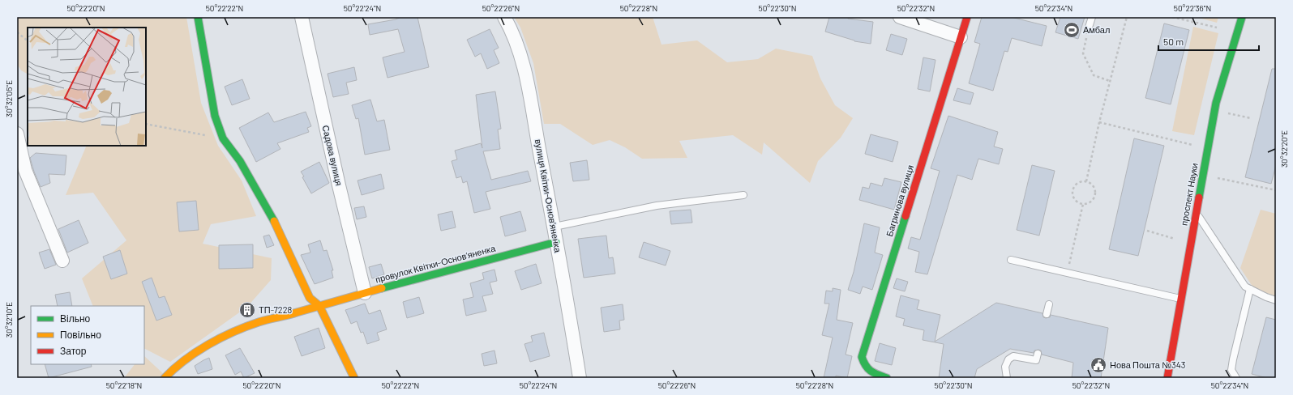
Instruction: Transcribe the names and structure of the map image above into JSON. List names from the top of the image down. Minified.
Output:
{"streets":{"street":["Садова вулиця","проспект Науки","вулиця Квітки-Основ’яненка","Багринова вулиця","провулок Квітки-Основʼяненка"]},"crossings":[["Садова вулиця","провулок Квітки-Основʼяненка"],["вулиця Квітки-Основ’яненка","провулок Квітки-Основʼяненка"]],"places":{"sports":["Амбал"],"building":["ТП-7228"],"public building":["Нова Пошта №343"]},"legend":["Вільно","Повільно","Затор"],"scale_bar":"50 m","coordinates":["50°22'20\"N","50°22'22\"N","50°22'24\"N","50°22'26\"N","50°22'28\"N","50°22'30\"N","50°22'32\"N","50°22'34\"N","50°22'36\"N","30°32'05\"E","30°32'20\"E","30°32'10\"E","50°22'18\"N"]}
